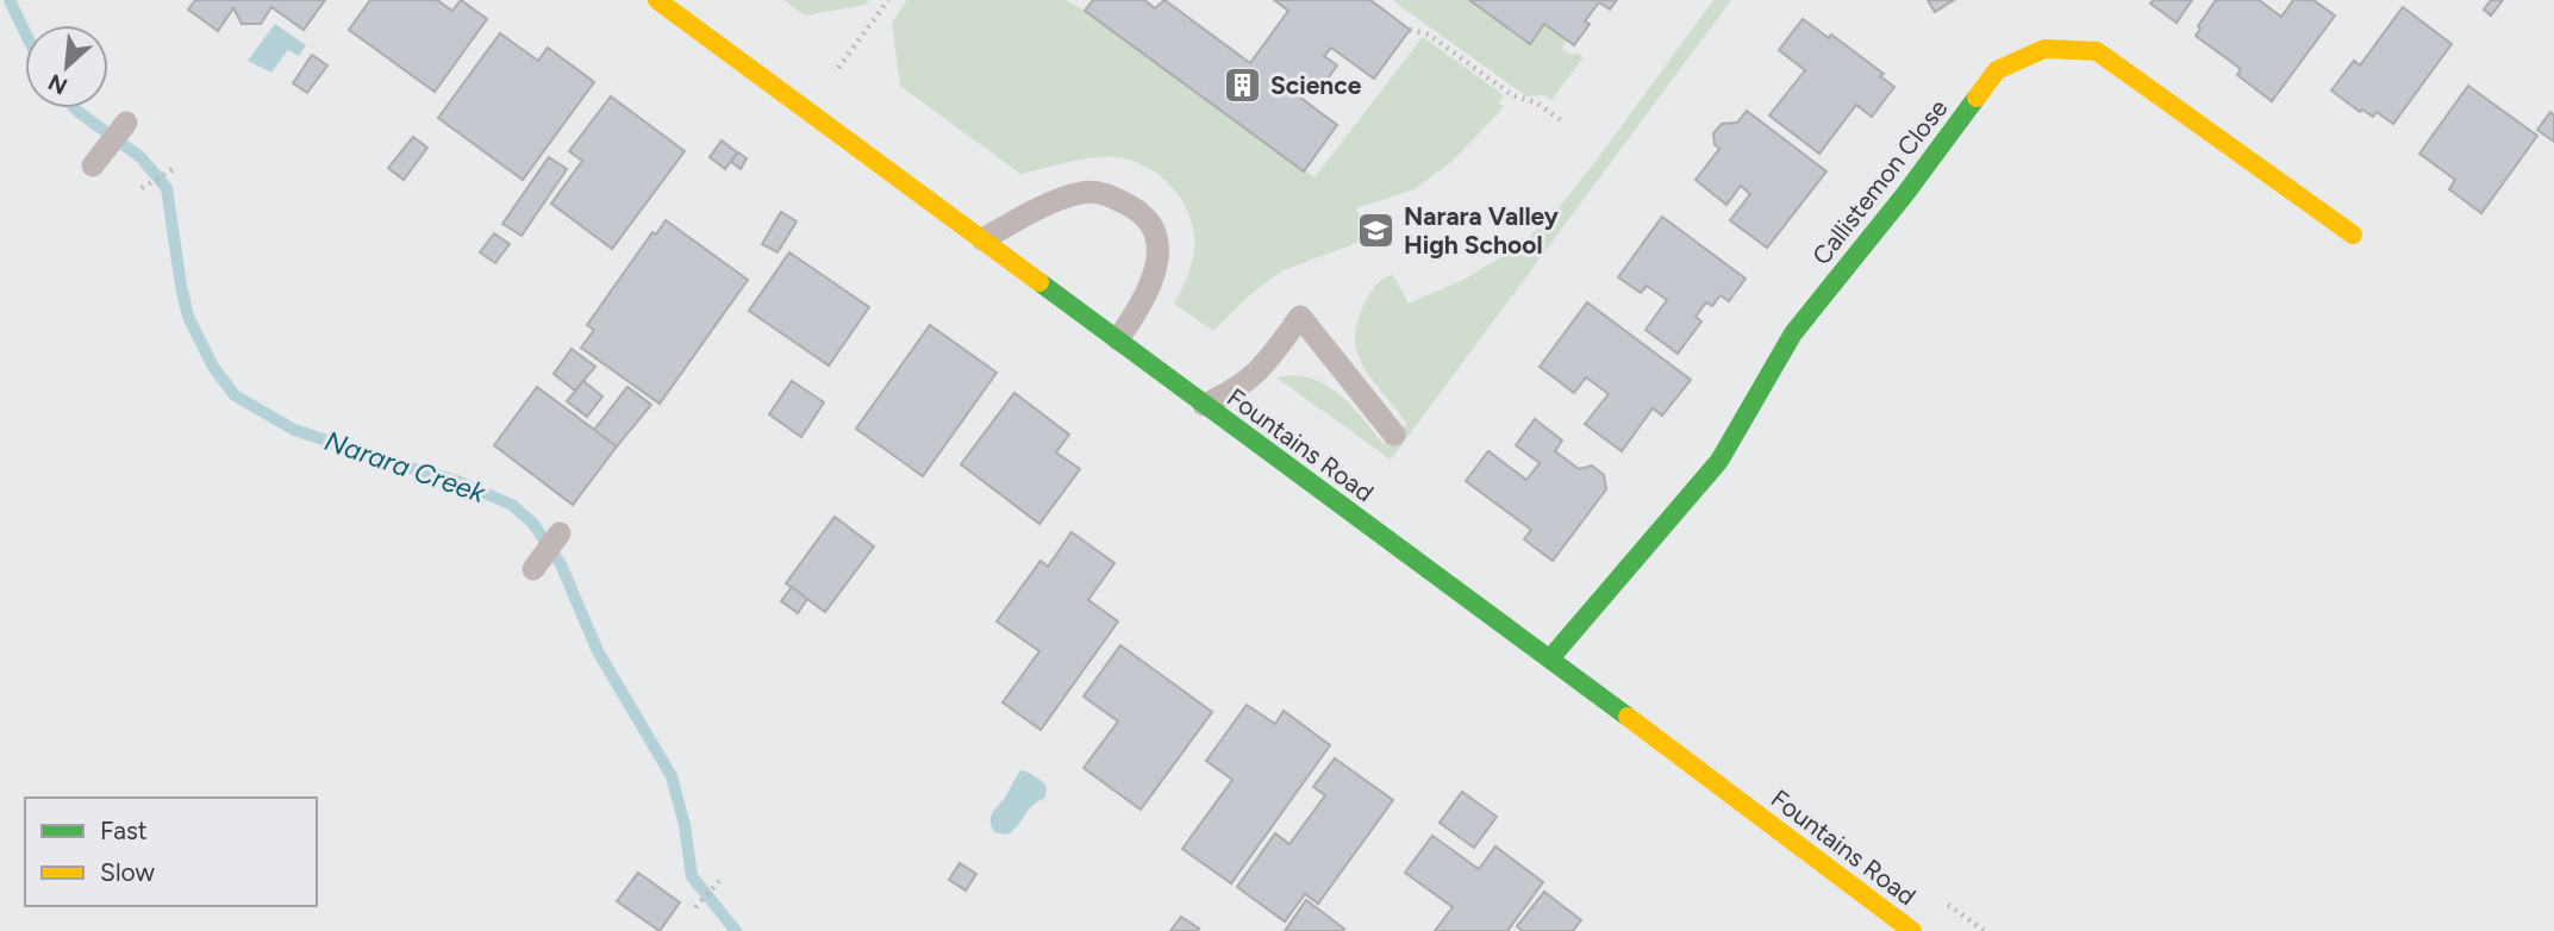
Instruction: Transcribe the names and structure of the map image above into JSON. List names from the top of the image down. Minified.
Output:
{"streets":{"street":["Callistemon Close","Fountains Road"]},"crossings":[["Callistemon Close","Fountains Road"]],"water":["Narara Creek"],"places":{"building":["Science"],"school or university":["Narara Valley High School"]},"legend":["Fast","Slow"],"north":"bottom left"}
